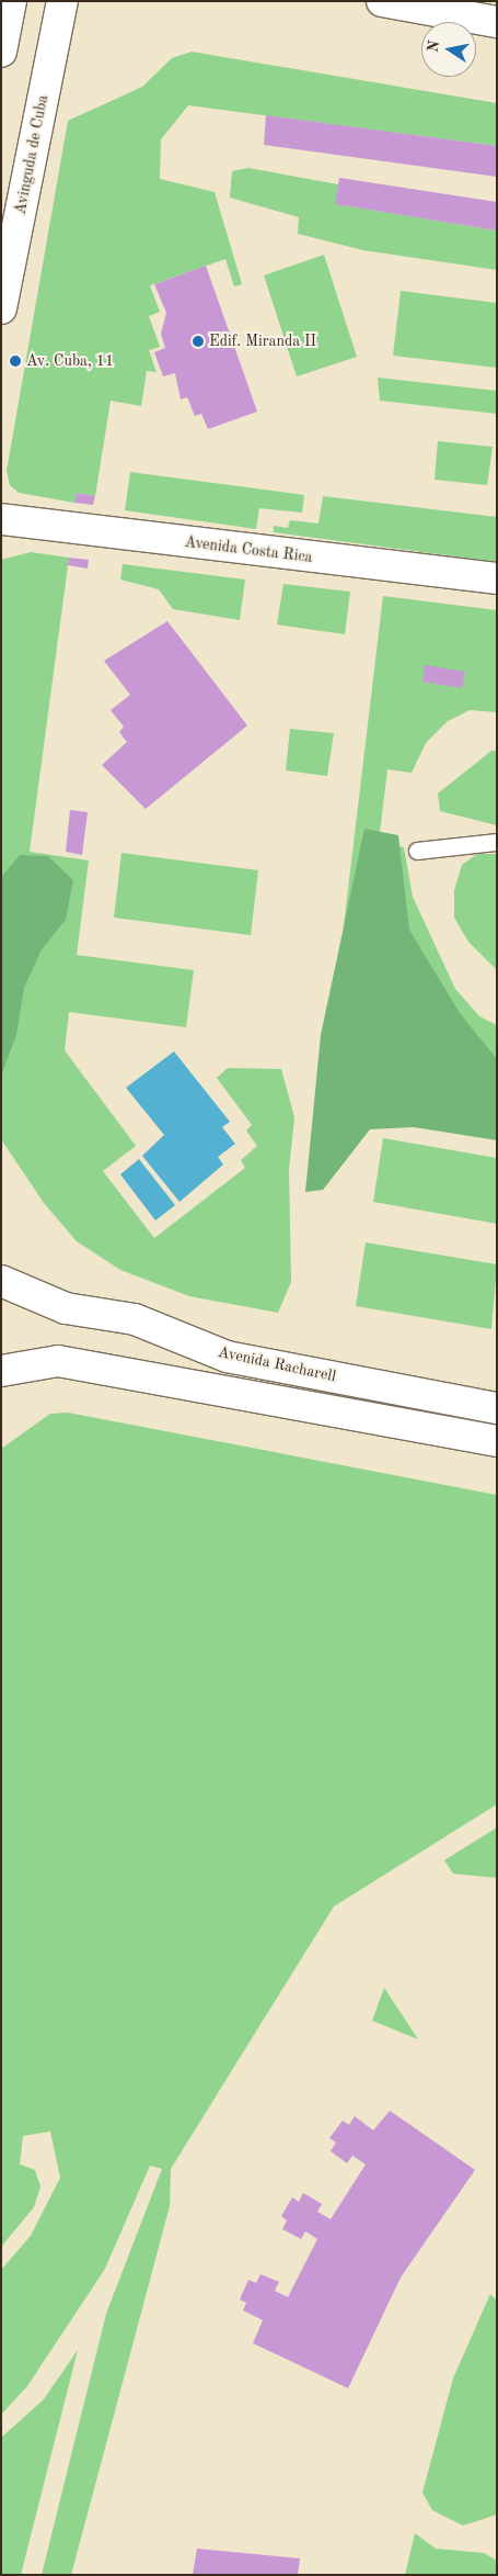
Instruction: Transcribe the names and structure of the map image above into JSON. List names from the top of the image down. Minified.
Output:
{"streets":{"street":["Avinguda de Cuba","Avenida Costa Rica","Avenida Racharell"]},"places":["Edif. Miranda II","Av. Cuba, 11"],"north":"left"}
